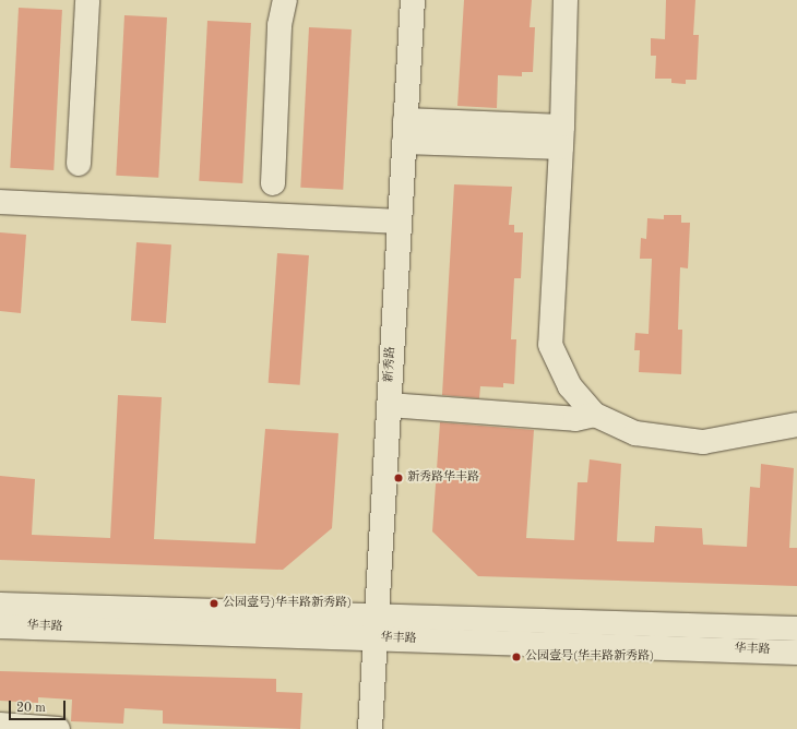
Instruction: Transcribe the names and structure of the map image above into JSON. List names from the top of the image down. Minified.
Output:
{"streets":{"street":["新秀路","华丰路"]},"crossings":[["新秀路","华丰路"]],"places":["新秀路华丰路","公园壹号)华丰路新秀路)","公园壹号(华丰路新秀路)"],"scale_bar":"20 m"}
